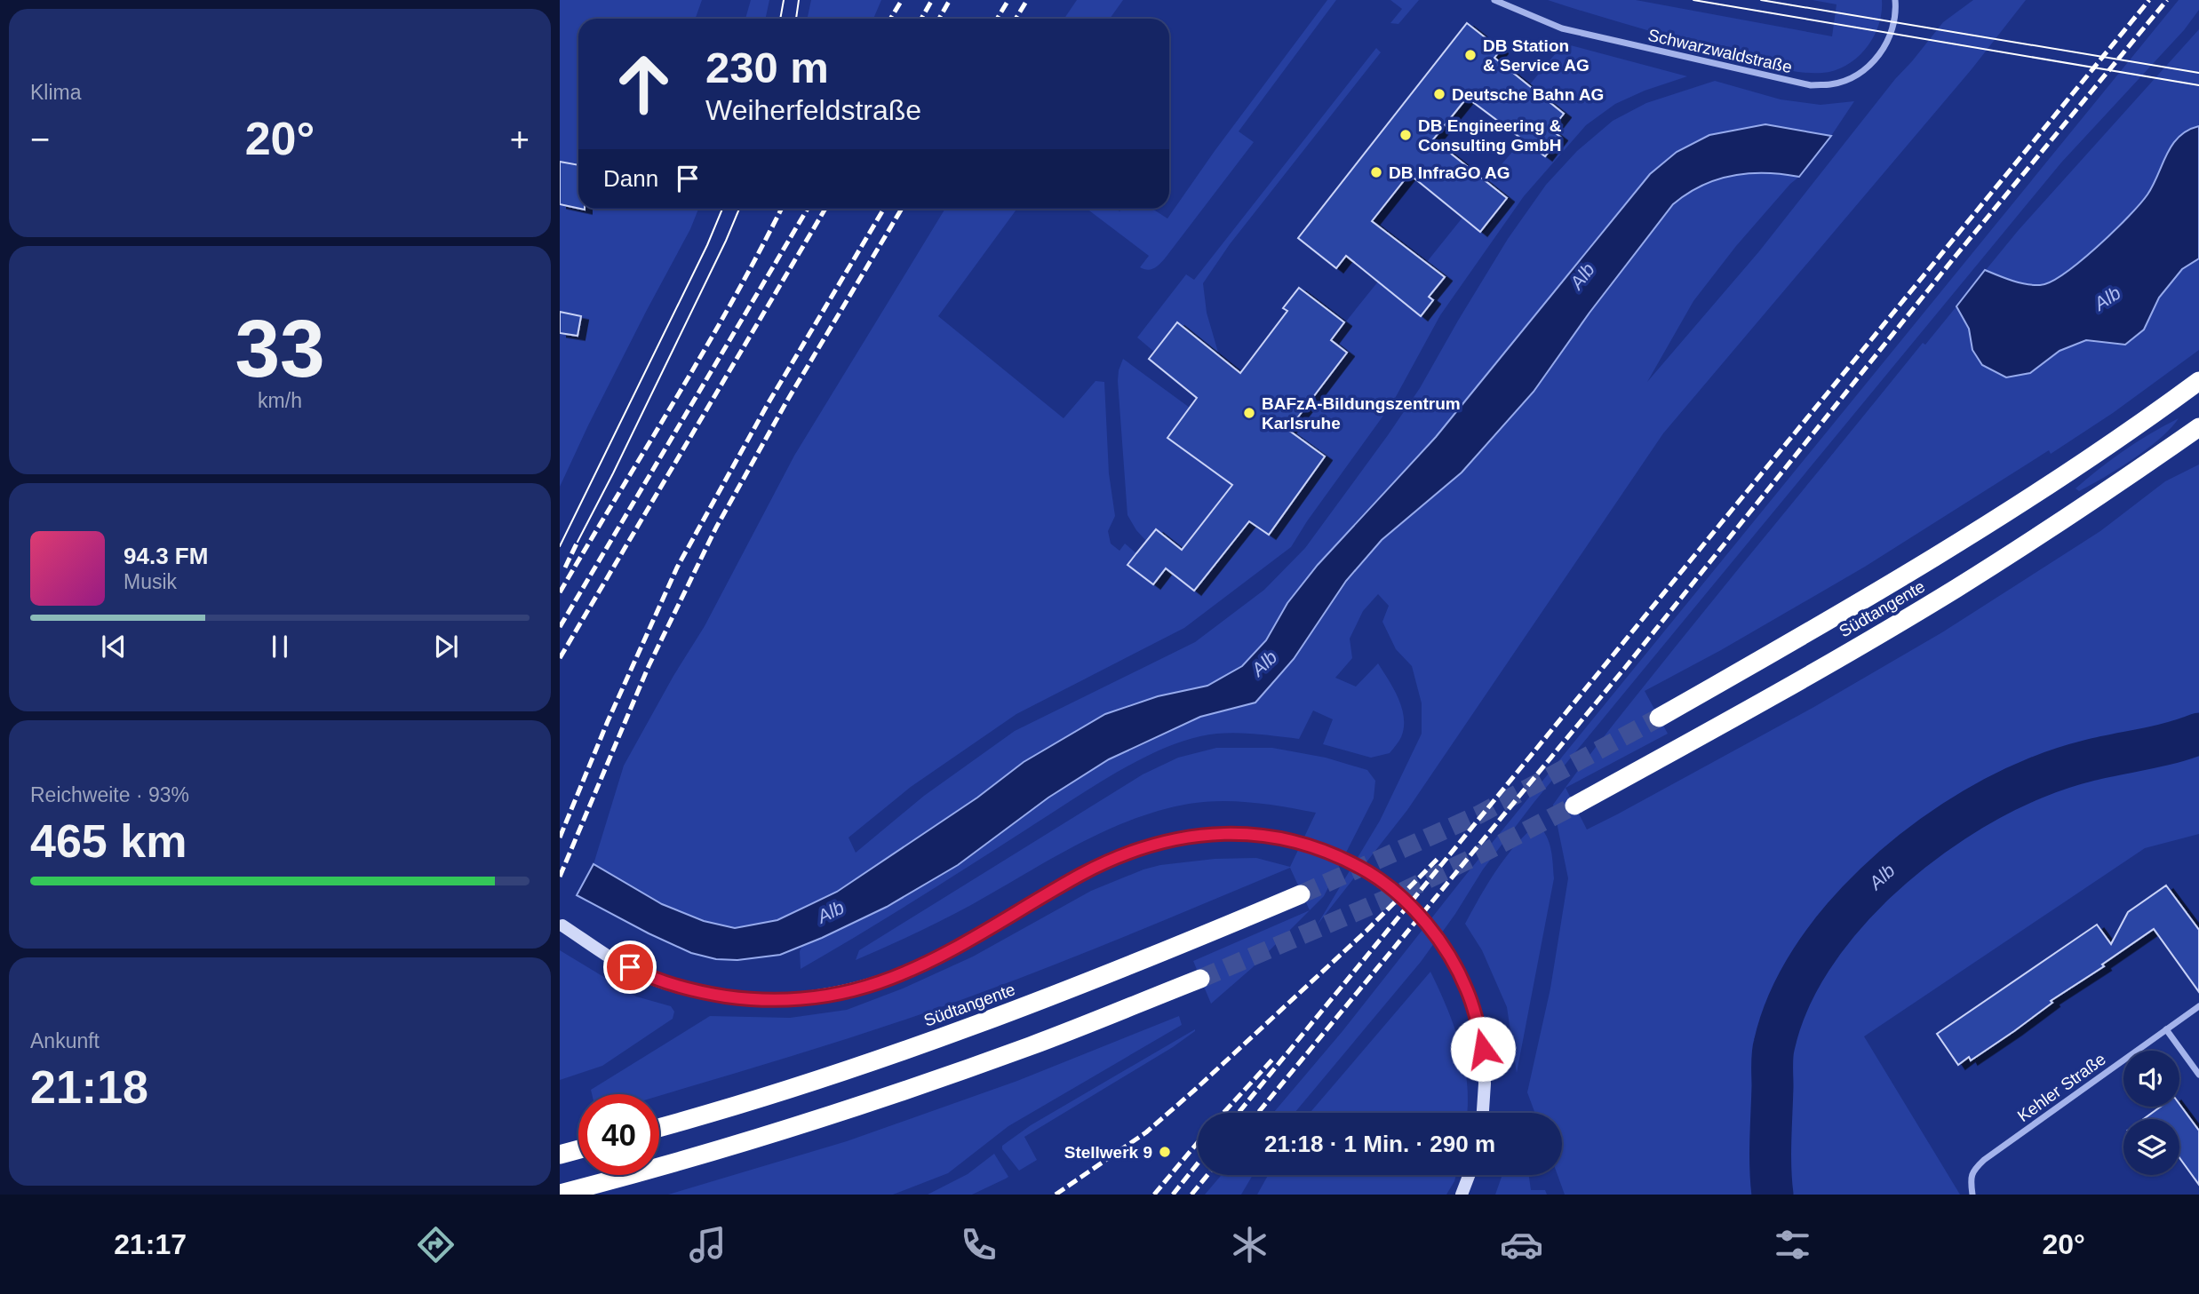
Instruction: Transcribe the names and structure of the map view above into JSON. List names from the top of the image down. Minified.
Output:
{"streets":{"highway":["Südtangente"],"street":["Schwarzwaldstraße","Kehler Straße"]},"water":["Alb"],"places":["DB Station & Service AG","Deutsche Bahn AG","DB Engineering & Consulting GmbH","DB InfraGO AG","BAFzA-Bildungszentrum Karlsruhe","Stellwerk 9"],"page":{"tile":["Klima",["33","km/h"],["Reichweite · 93%","465 km"],["Ankunft","21:18"]],"turn":["230 m","Weiherfeldstraße"],"heat":["−","20°","+"],"then":"Dann","song":["94.3 FM","Musik"],"limit":"40","trip":"21:18 · 1 Min. · 290 m","tabs":["21:17","20°"]}}
